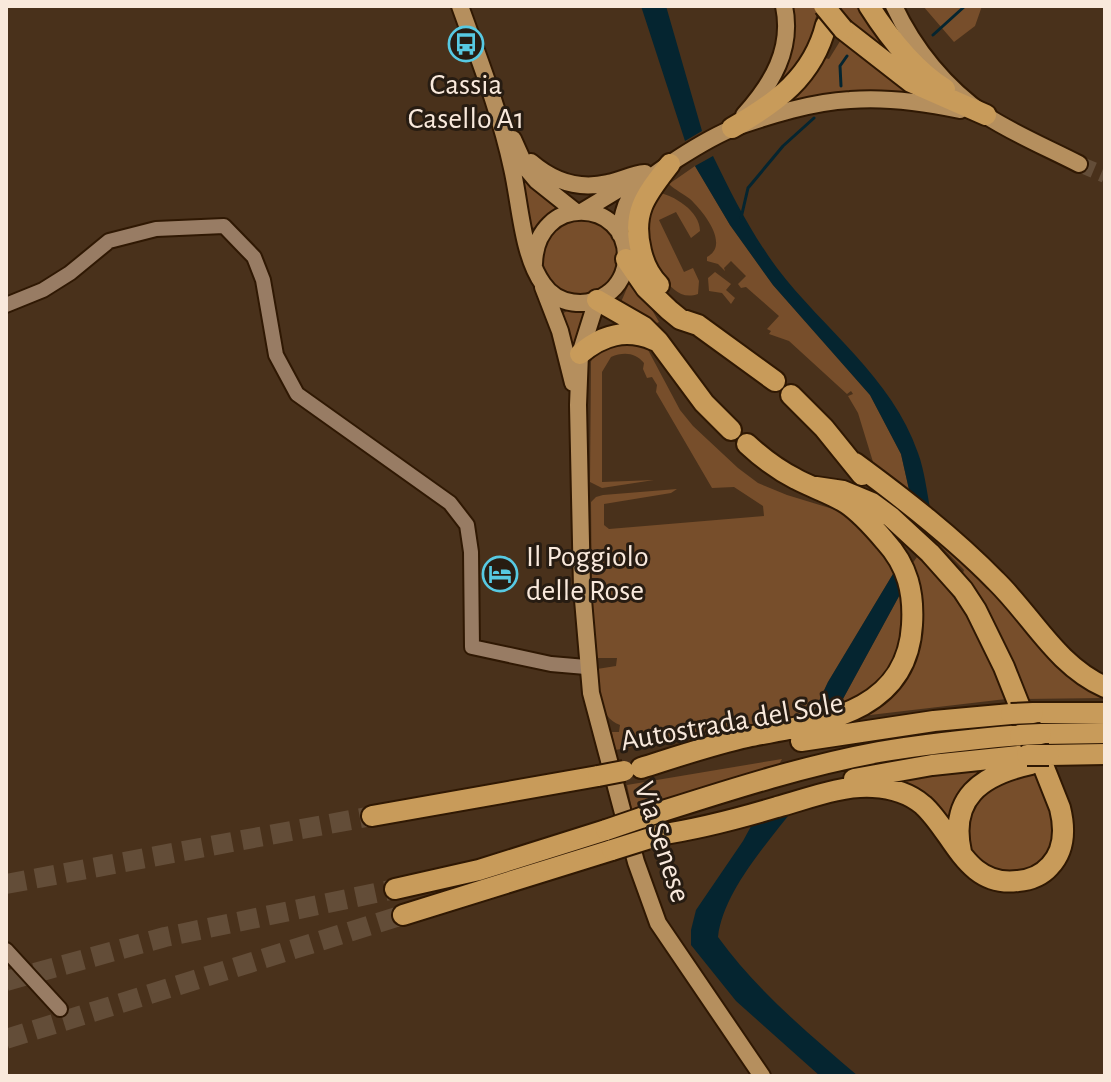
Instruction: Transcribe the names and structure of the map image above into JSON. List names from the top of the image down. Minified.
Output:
{"streets":{"highway":["Autostrada del Sole"],"main road":["Via Senese"]},"places":{"bus stop":["Cassia Casello A1"],"hotel":["Il Poggiolo delle Rose"]}}
